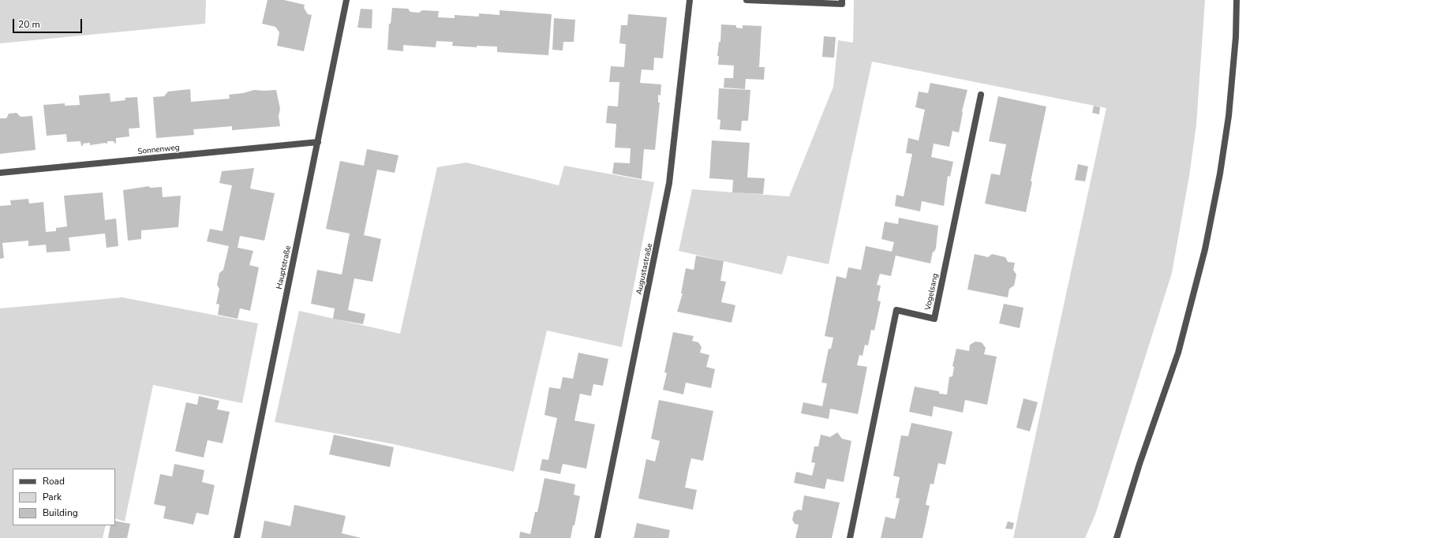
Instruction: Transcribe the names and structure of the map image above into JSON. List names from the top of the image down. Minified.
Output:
{"streets":{"street":["Sonnenweg","Hauptstraße","Augustastraße","Vogelsang"]},"crossings":[["Sonnenweg","Hauptstraße"]],"legend":["Road","Park","Building"],"scale_bar":"20 m"}
